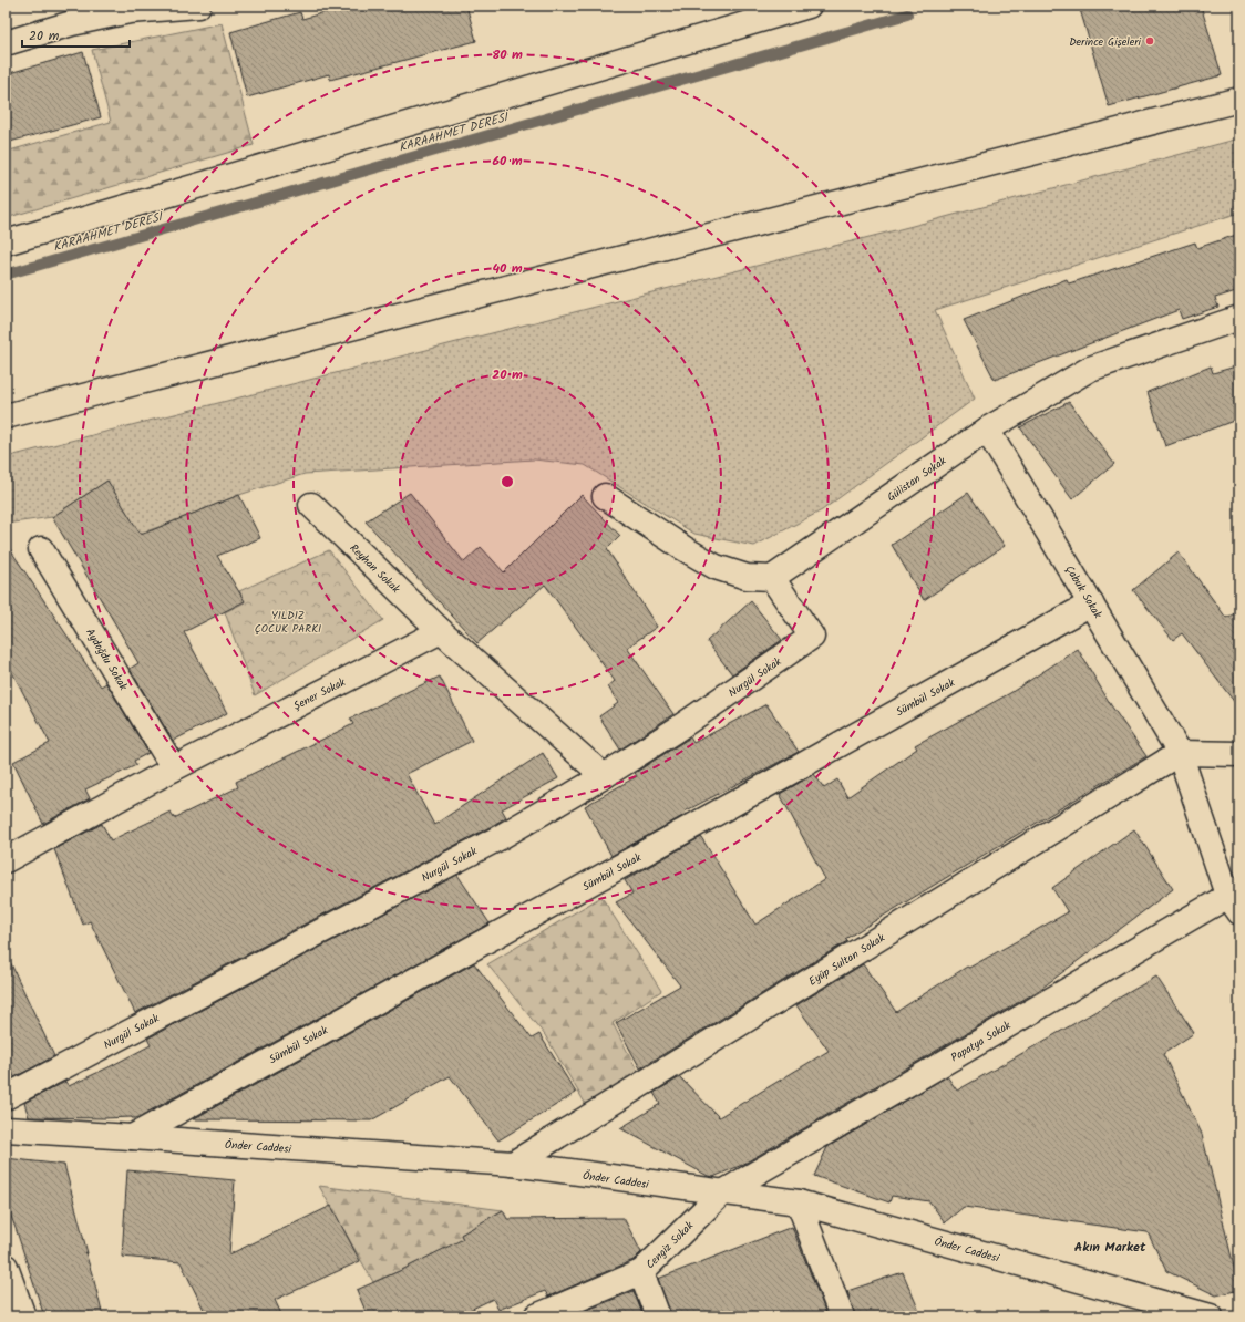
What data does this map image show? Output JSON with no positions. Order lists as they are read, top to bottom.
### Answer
{
  "streets": {
    "street": [
      "Gülistan Sokak",
      "Reyhan Sokak",
      "Çabuk Sokak",
      "Aydoğdu Sokak",
      "Nurgül Sokak",
      "Şener Sokak",
      "Sümbül Sokak",
      "Eyüp Sultan Sokak",
      "Papatya Sokak",
      "Önder Caddesi",
      "Cengiz Sokak"
    ]
  },
  "crossings": [
    ["Gülistan Sokak", "Çabuk Sokak"],
    ["Gülistan Sokak", "Nurgül Sokak"],
    ["Reyhan Sokak", "Şener Sokak"],
    ["Çabuk Sokak", "Sümbül Sokak"],
    ["Çabuk Sokak", "Eyüp Sultan Sokak"],
    ["Çabuk Sokak", "Papatya Sokak"],
    ["Aydoğdu Sokak", "Şener Sokak"],
    ["Sümbül Sokak", "Önder Caddesi"],
    ["Eyüp Sultan Sokak", "Önder Caddesi"],
    ["Papatya Sokak", "Önder Caddesi"],
    ["Papatya Sokak", "Cengiz Sokak"],
    ["Önder Caddesi", "Cengiz Sokak"]
  ],
  "districts": ["Akın Market"],
  "water": ["KARAAHMET DERESİ"],
  "parks": ["YILDIZ ÇOCUK PARKI"],
  "places": ["Derince Gişeleri"],
  "scale_bar": "20 m",
  "rings": [
    "80 m",
    "60 m",
    "40 m",
    "20 m"
  ]
}
